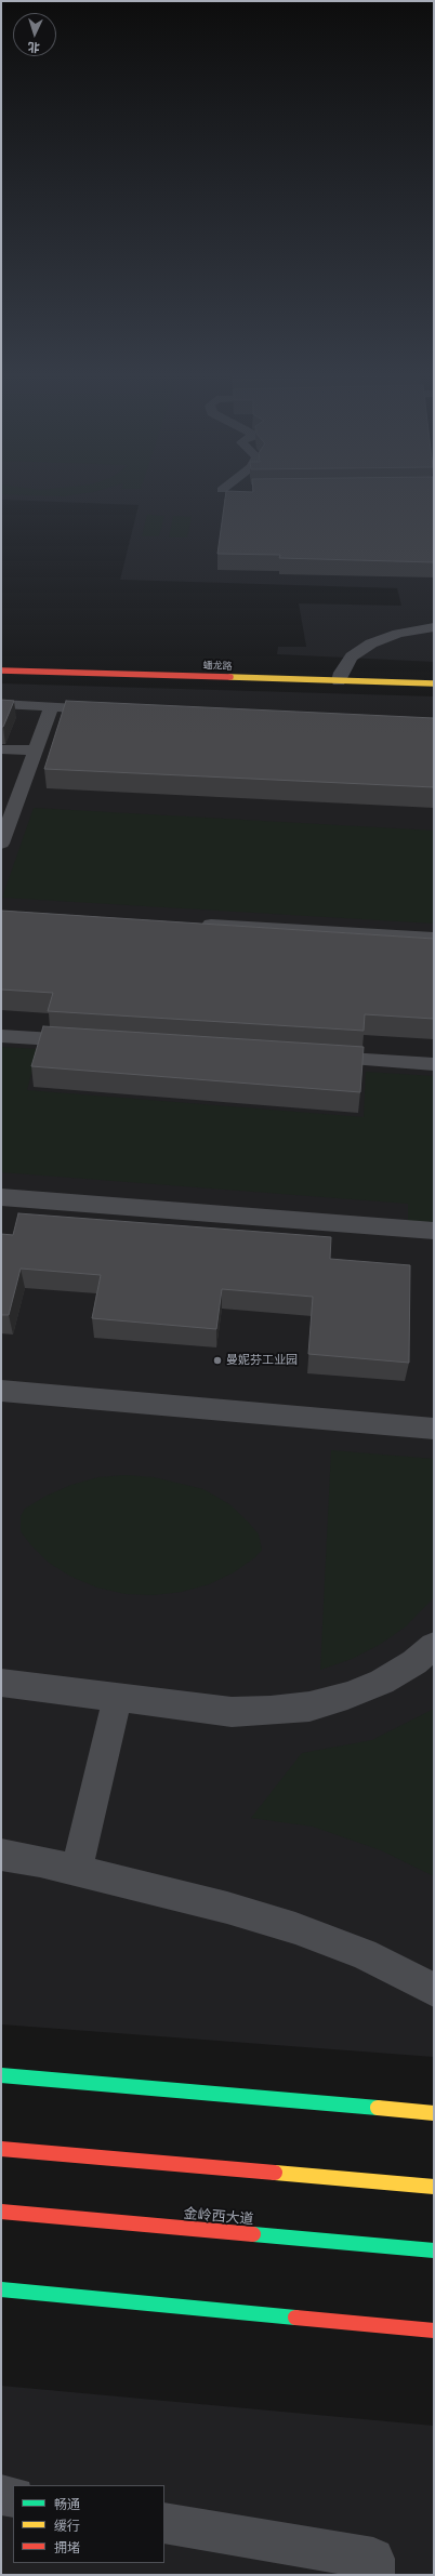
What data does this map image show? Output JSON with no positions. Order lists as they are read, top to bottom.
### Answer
{
  "streets": {
    "street": ["蟠龙路", "金岭西大道"]
  },
  "places": ["曼妮芬工业园"],
  "legend": ["畅通", "缓行", "拥堵"],
  "north": "bottom"
}
